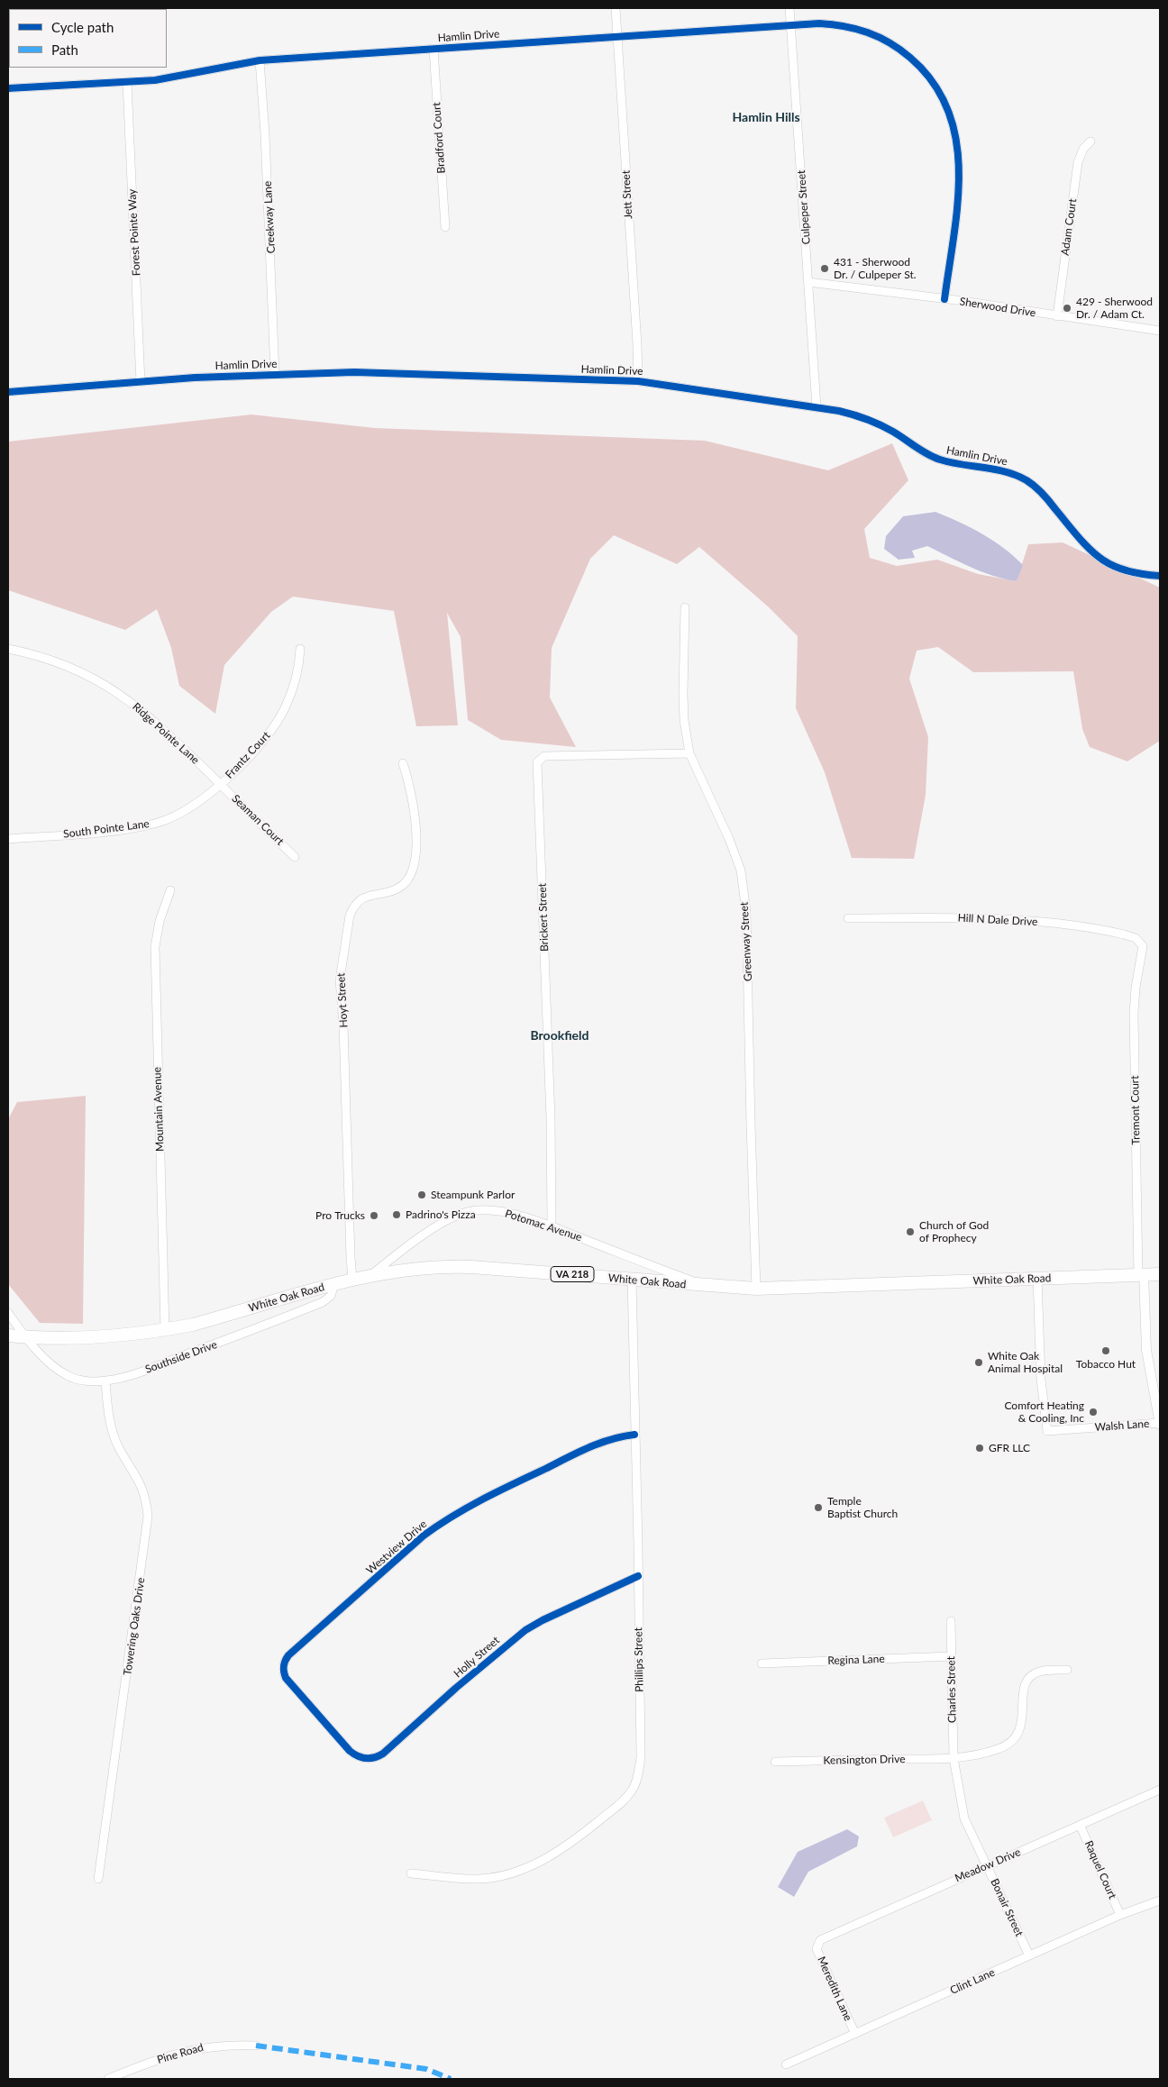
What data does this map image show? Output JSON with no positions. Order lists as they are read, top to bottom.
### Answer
{
  "streets": {
    "main road": ["VA 218", "White Oak Road"],
    "street": [
      "Hamlin Drive",
      "Bradford Court",
      "Jett Street",
      "Culpeper Street",
      "Creekway Lane",
      "Adam Court",
      "Forest Pointe Way",
      "Sherwood Drive",
      "Ridge Pointe Lane",
      "Frantz Court",
      "Seaman Court",
      "South Pointe Lane",
      "Brickert Street",
      "Hill N Dale Drive",
      "Greenway Street",
      "Hoyt Street",
      "Mountain Avenue",
      "Tremont Court",
      "Potomac Avenue",
      "Southside Drive",
      "Walsh Lane",
      "Westview Drive",
      "Towering Oaks Drive",
      "Holly Street",
      "Phillips Street",
      "Regina Lane",
      "Charles Street",
      "Kensington Drive",
      "Meadow Drive",
      "Raquel Court",
      "Bonair Street",
      "Clint Lane",
      "Meredith Lane",
      "Pine Road"
    ]
  },
  "crossings": [
    ["Hamlin Drive", "Bradford Court"],
    ["Hamlin Drive", "Jett Street"],
    ["Hamlin Drive", "Culpeper Street"],
    ["Hamlin Drive", "Creekway Lane"],
    ["Hamlin Drive", "Forest Pointe Way"],
    ["Hamlin Drive", "Sherwood Drive"],
    ["Culpeper Street", "Sherwood Drive"],
    ["Adam Court", "Sherwood Drive"],
    ["Ridge Pointe Lane", "Frantz Court"],
    ["Ridge Pointe Lane", "Seaman Court"],
    ["Ridge Pointe Lane", "South Pointe Lane"],
    ["Frantz Court", "Seaman Court"],
    ["Frantz Court", "South Pointe Lane"],
    ["Seaman Court", "South Pointe Lane"],
    ["Brickert Street", "Greenway Street"],
    ["Brickert Street", "Potomac Avenue"],
    ["Hill N Dale Drive", "Tremont Court"],
    ["Greenway Street", "White Oak Road"],
    ["Hoyt Street", "White Oak Road"],
    ["Mountain Avenue", "White Oak Road"],
    ["Tremont Court", "White Oak Road"],
    ["Potomac Avenue", "White Oak Road"],
    ["White Oak Road", "Southside Drive"],
    ["White Oak Road", "Walsh Lane"],
    ["White Oak Road", "Phillips Street"],
    ["Southside Drive", "Towering Oaks Drive"],
    ["Westview Drive", "Holly Street"],
    ["Westview Drive", "Phillips Street"],
    ["Holly Street", "Phillips Street"],
    ["Regina Lane", "Charles Street"],
    ["Charles Street", "Kensington Drive"],
    ["Charles Street", "Bonair Street"],
    ["Kensington Drive", "Bonair Street"],
    ["Meadow Drive", "Raquel Court"],
    ["Meadow Drive", "Bonair Street"],
    ["Meadow Drive", "Meredith Lane"],
    ["Raquel Court", "Clint Lane"],
    ["Bonair Street", "Clint Lane"],
    ["Clint Lane", "Meredith Lane"]
  ],
  "districts": ["Hamlin Hills", "Brookfield"],
  "places": [
    "431 - Sherwood Dr. / Culpeper St.",
    "429 - Sherwood Dr. / Adam Ct.",
    "Steampunk Parlor",
    "Padrino's Pizza",
    "Pro Trucks",
    "Church of God of Prophecy",
    "Tobacco Hut",
    "White Oak Animal Hospital",
    "Comfort Heating & Cooling, Inc",
    "GFR LLC",
    "Temple Baptist Church"
  ],
  "legend": ["Cycle path", "Path"]
}
